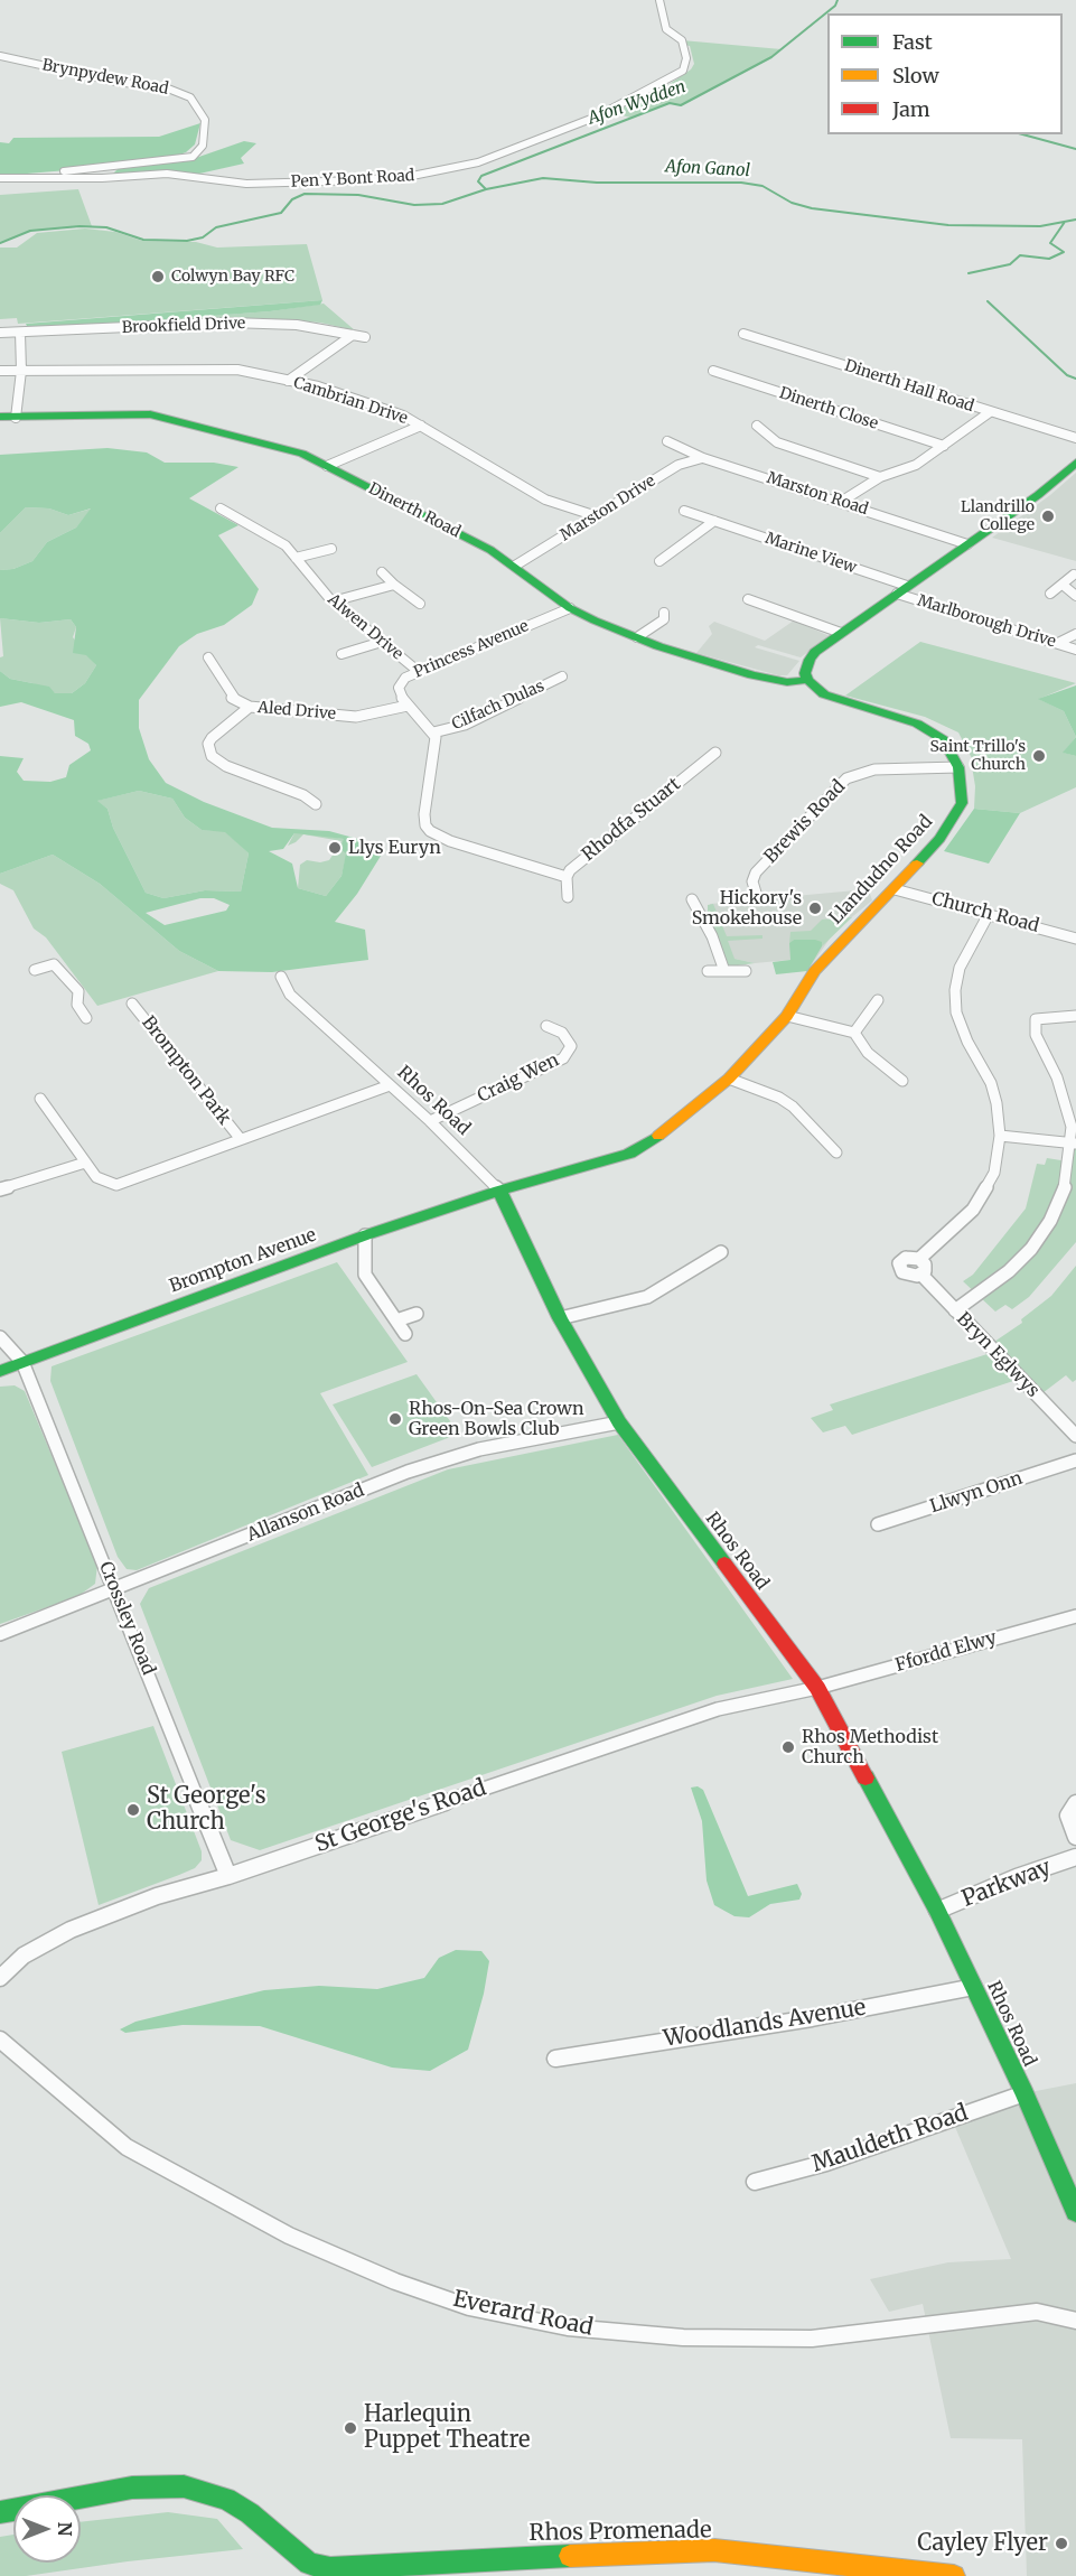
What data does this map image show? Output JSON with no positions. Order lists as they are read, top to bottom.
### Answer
{
  "streets": {
    "main road": [
      "Dinerth Road",
      "Llandudno Road",
      "Rhos Road",
      "Brompton Avenue",
      "Rhos Promenade"
    ],
    "street": [
      "Brynpydew Road",
      "Pen Y Bont Road",
      "Brookfield Drive",
      "Dinerth Hall Road",
      "Cambrian Drive",
      "Dinerth Close",
      "Marston Road",
      "Marston Drive",
      "Marine View",
      "Marlborough Drive",
      "Alwen Drive",
      "Princess Avenue",
      "Cilfach Dulas",
      "Aled Drive",
      "Rhodfa Stuart",
      "Brewis Road",
      "Church Road",
      "Brompton Park",
      "Craig Wen",
      "Bryn Eglwys",
      "Llwyn Onn",
      "Allanson Road",
      "Crossley Road",
      "Ffordd Elwy",
      "St George's Road",
      "Parkway",
      "Woodlands Avenue",
      "Mauldeth Road",
      "Everard Road"
    ]
  },
  "crossings": [
    ["Brynpydew Road", "Pen Y Bont Road"],
    ["Cambrian Drive", "Marston Drive"],
    ["Marston Road", "Marston Drive"],
    ["Marston Drive", "Dinerth Road"],
    ["Dinerth Road", "Princess Avenue"],
    ["Dinerth Road", "Llandudno Road"],
    ["Marine View", "Marlborough Drive"],
    ["Alwen Drive", "Princess Avenue"],
    ["Princess Avenue", "Cilfach Dulas"],
    ["Princess Avenue", "Aled Drive"],
    ["Brewis Road", "Llandudno Road"],
    ["Llandudno Road", "Church Road"],
    ["Llandudno Road", "Rhos Road"],
    ["Llandudno Road", "Brompton Avenue"],
    ["Brompton Park", "Rhos Road"],
    ["Craig Wen", "Rhos Road"],
    ["Rhos Road", "Brompton Avenue"],
    ["Rhos Road", "Allanson Road"],
    ["Rhos Road", "Ffordd Elwy"],
    ["Rhos Road", "St George's Road"],
    ["Rhos Road", "Parkway"],
    ["Rhos Road", "Woodlands Avenue"],
    ["Rhos Road", "Mauldeth Road"],
    ["Brompton Avenue", "Crossley Road"],
    ["Allanson Road", "Crossley Road"],
    ["Crossley Road", "St George's Road"],
    ["Ffordd Elwy", "St George's Road"]
  ],
  "water": ["Afon Wydden", "Afon Ganol"],
  "places": [
    "Colwyn Bay RFC",
    "Llandrillo College",
    "Saint Trillo's Church",
    "Llys Euryn",
    "Hickory's Smokehouse",
    "Rhos-On-Sea Crown Green Bowls Club",
    "Rhos Methodist Church",
    "St George's Church",
    "Harlequin Puppet Theatre",
    "Cayley Flyer"
  ],
  "legend": ["Fast", "Slow", "Jam"],
  "north": "right"
}
